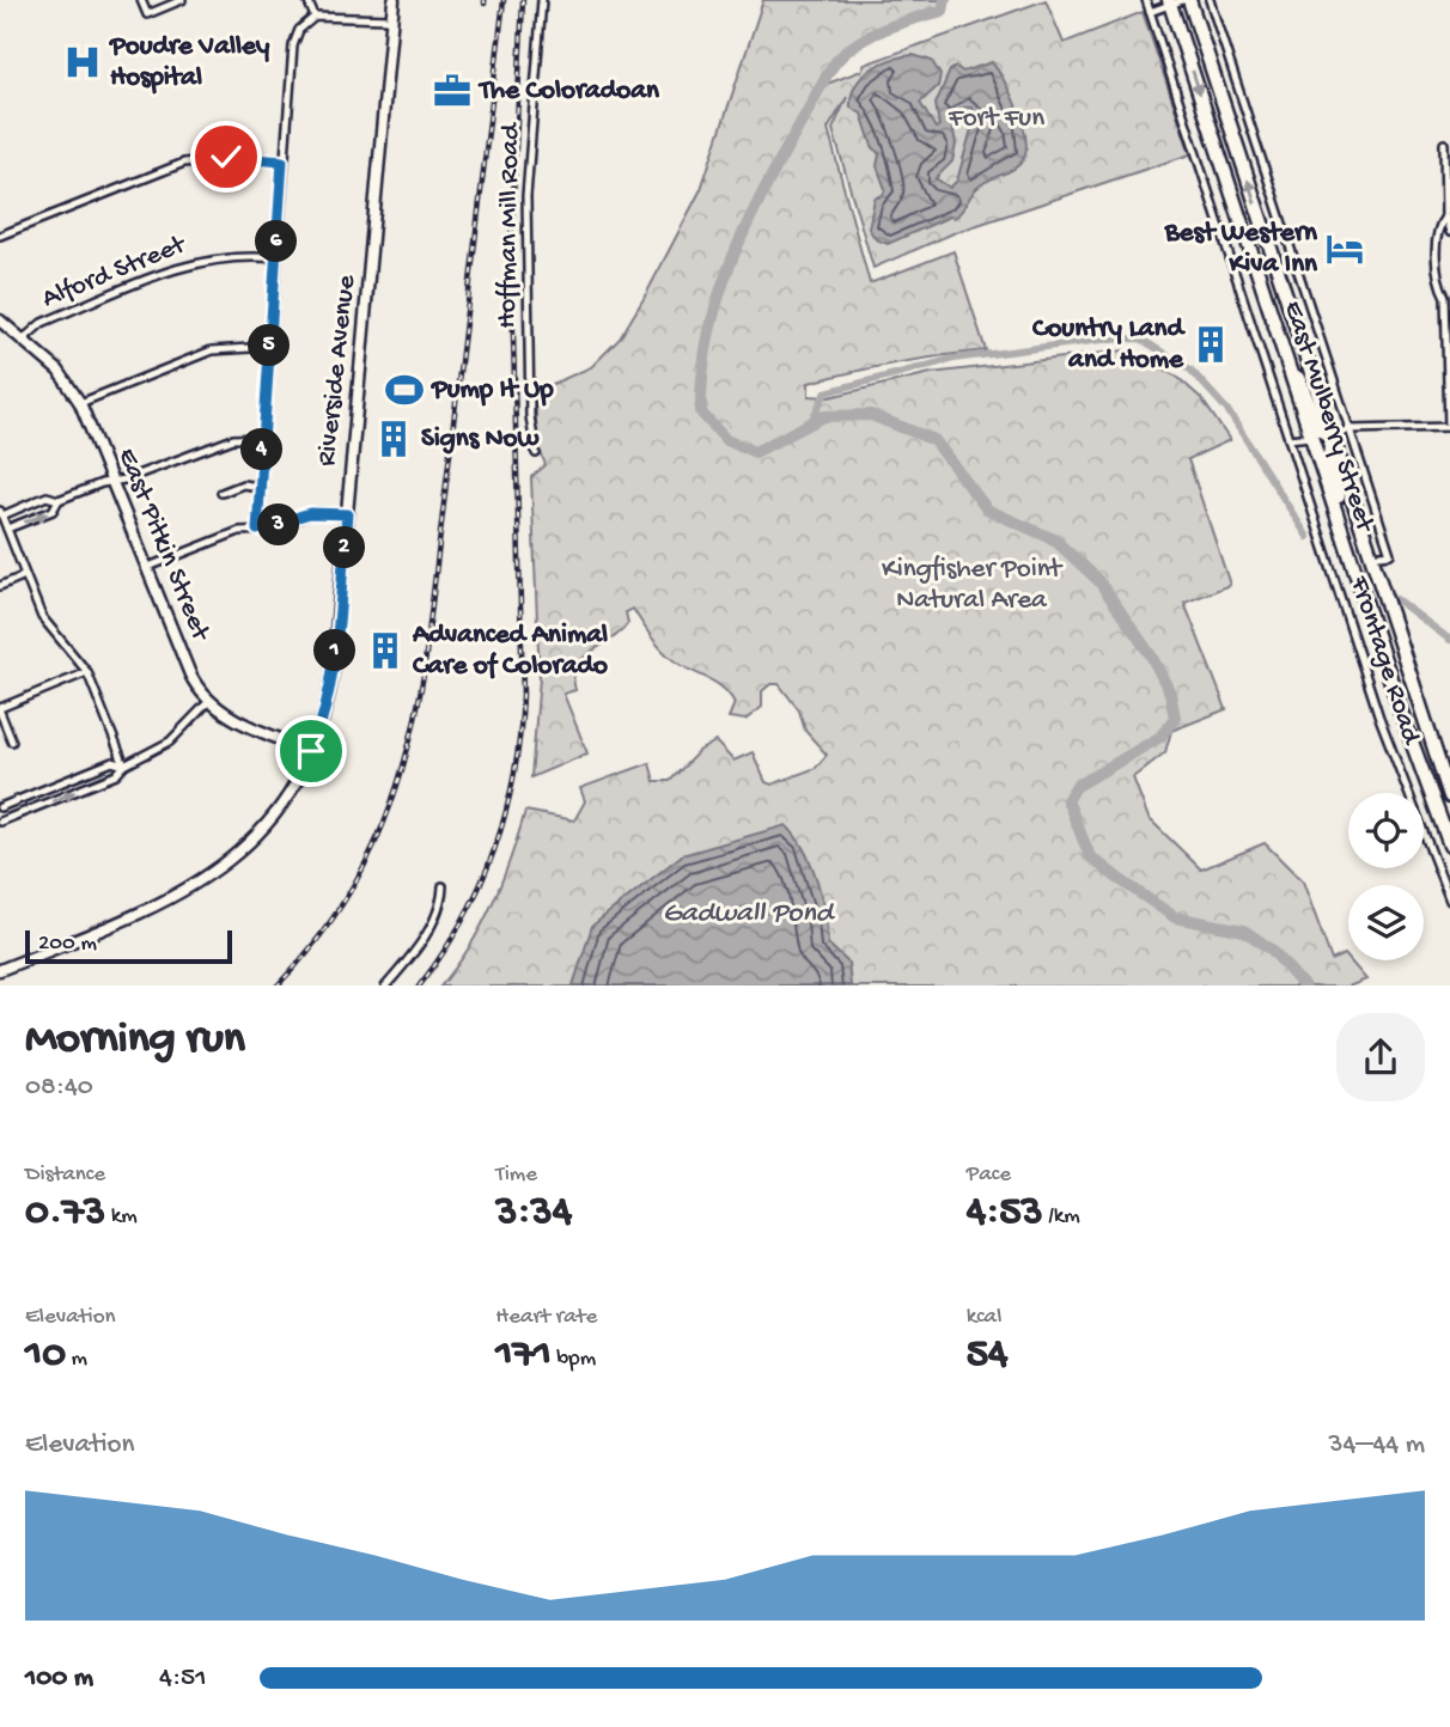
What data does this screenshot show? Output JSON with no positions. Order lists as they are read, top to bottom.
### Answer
{
  "streets": {
    "highway": ["East Mulberry Street"],
    "main road": ["Riverside Avenue", "East Pitkin Street"],
    "street": ["Hoffman Mill Road", "Alford Street", "Frontage Road"]
  },
  "crossings": [
    ["Alford Street", "East Pitkin Street"],
    ["Riverside Avenue", "East Pitkin Street"],
    ["East Mulberry Street", "Frontage Road"]
  ],
  "water": ["Gadwall Pond"],
  "parks": ["Fort Fun", "Kingfisher Point Natural Area"],
  "places": {
    "hospital": ["Poudre Valley Hospital"],
    "office": ["The Coloradoan"],
    "hotel": ["Best Western Kiva Inn"],
    "building": ["Country Land and Home", "Signs Now", "Advanced Animal Care of Colorado"],
    "sports": ["Pump It Up"]
  },
  "scale_bar": "200 m",
  "page": {
    "pins": [
      "6",
      "5",
      "4",
      "3",
      "2",
      "1"
    ],
    "scale": "200 m",
    "heading": ["Morning run", "08:40"],
    "stats": [
      ["Distance", "0.73 km"],
      ["Time", "3:34"],
      ["Pace", "4:53 /km"],
      ["Elevation", "10 m"],
      ["Heart rate", "171 bpm"],
      ["kcal", "54"]
    ],
    "chart": ["Elevation", "34–44 m"],
    "list": [
      {
        "name": "100 m",
        "note": "4:51"
      }
    ]
  }
}
